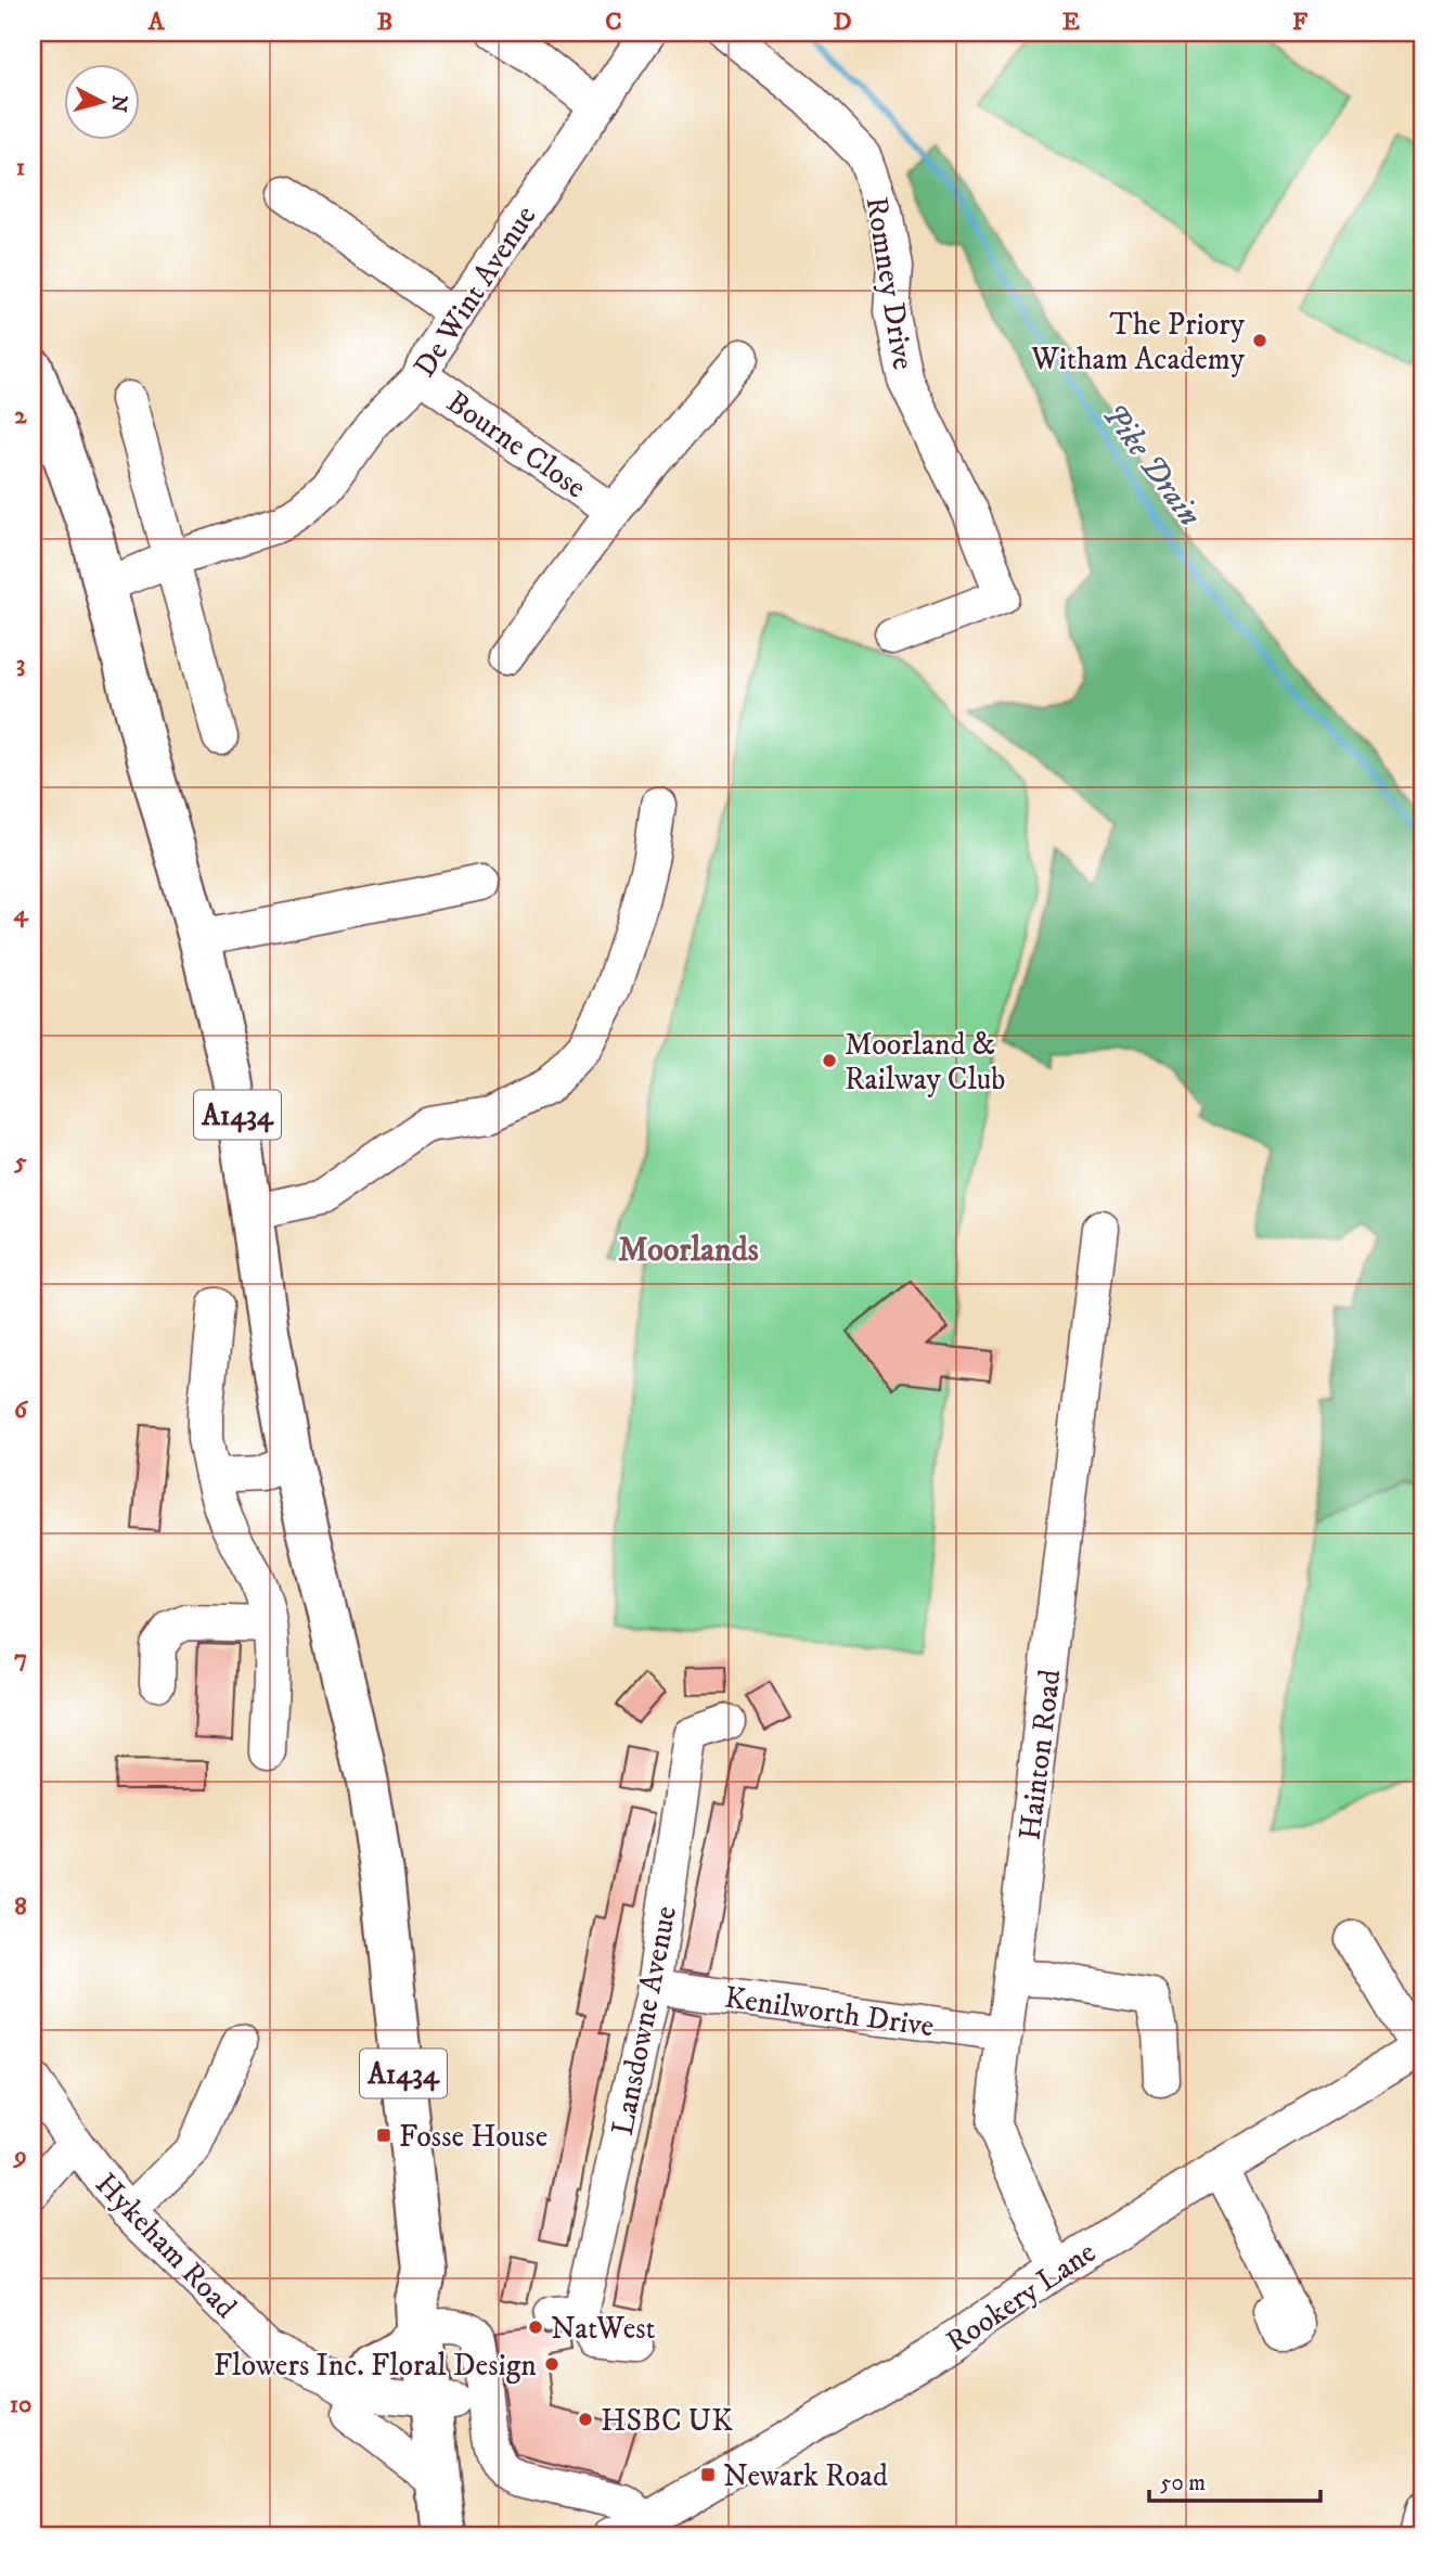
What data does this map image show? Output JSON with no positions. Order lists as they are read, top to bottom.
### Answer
{
  "streets": {
    "main road": ["A1434"],
    "street": [
      "Romney Drive",
      "De Wint Avenue",
      "Bourne Close",
      "Hainton Road",
      "Kenilworth Drive",
      "Lansdowne Avenue",
      "Hykeham Road",
      "Rookery Lane"
    ]
  },
  "crossings": [
    ["De Wint Avenue", "Bourne Close"],
    ["De Wint Avenue", "A1434"],
    ["A1434", "Hykeham Road"],
    ["Hainton Road", "Kenilworth Drive"],
    ["Hainton Road", "Rookery Lane"],
    ["Kenilworth Drive", "Lansdowne Avenue"]
  ],
  "districts": ["Moorlands"],
  "water": ["Pike Drain"],
  "places": {
    "other": [
      "The Priory Witham Academy",
      "Moorland & Railway Club",
      "NatWest",
      "Flowers Inc. Floral Design",
      "HSBC UK"
    ],
    "transit": ["Fosse House", "Newark Road"]
  },
  "scale_bar": "50 m",
  "north": "right",
  "grid": {
    "columns": [
      "A",
      "B",
      "C",
      "D",
      "E",
      "F"
    ],
    "rows": [
      "1",
      "2",
      "3",
      "4",
      "5",
      "6",
      "7",
      "8",
      "9",
      "10"
    ]
  }
}
